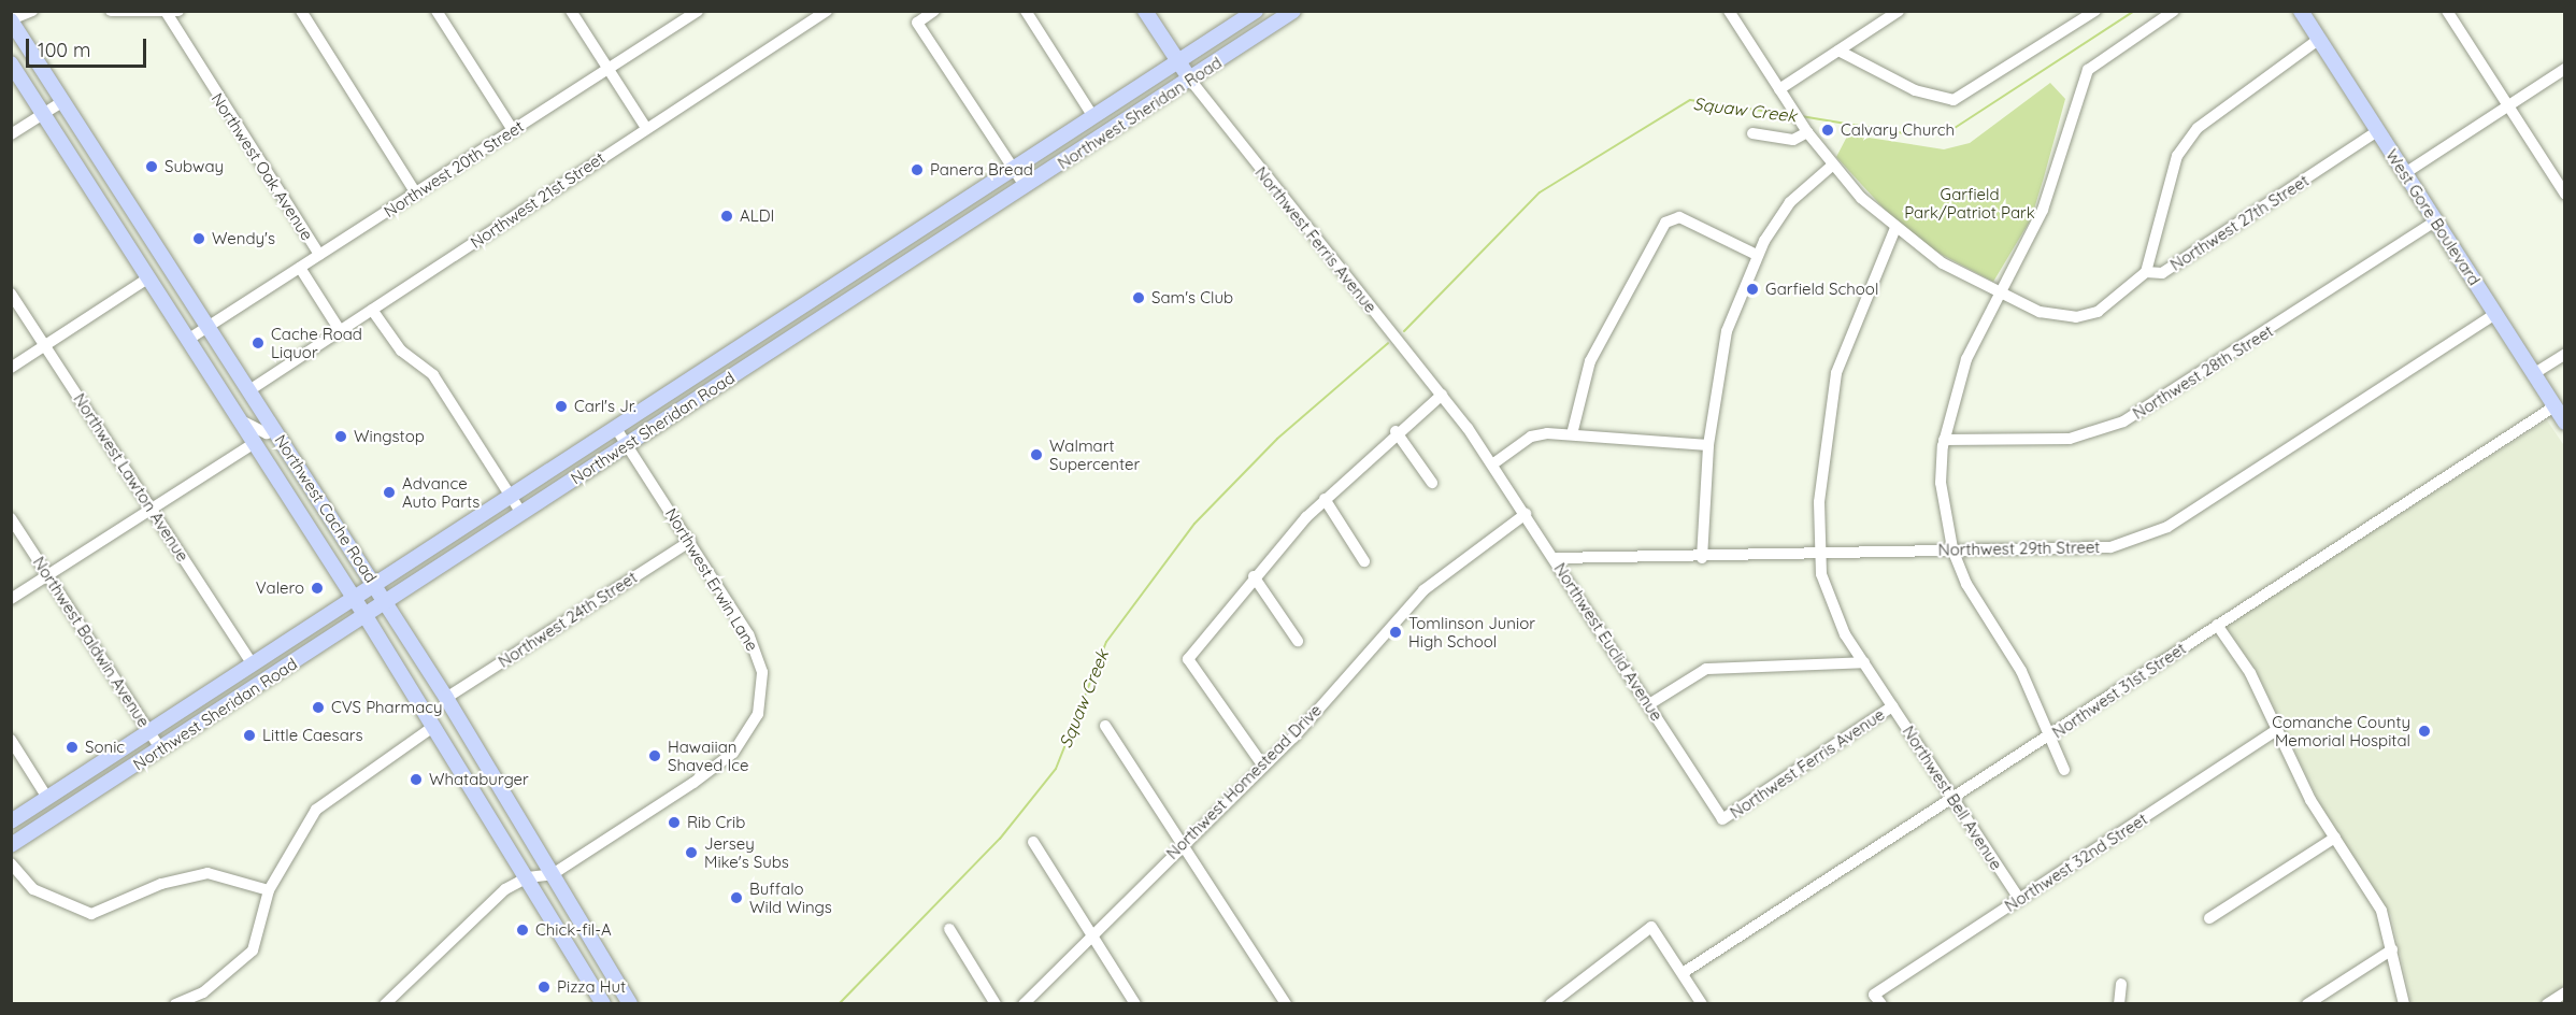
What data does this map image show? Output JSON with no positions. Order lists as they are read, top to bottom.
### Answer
{
  "streets": {
    "main road": [
      "Northwest Sheridan Road",
      "West Gore Boulevard",
      "Northwest Ferris Avenue",
      "Northwest Cache Road"
    ],
    "street": [
      "Northwest Oak Avenue",
      "Northwest 20th Street",
      "Northwest 21st Street",
      "Northwest 27th Street",
      "Northwest 28th Street",
      "Northwest Lawton Avenue",
      "Northwest 29th Street",
      "Northwest Erwin Lane",
      "Northwest 24th Street",
      "Northwest Baldwin Avenue",
      "Northwest Euclid Avenue",
      "Northwest 31st Street",
      "Northwest Homestead Drive",
      "Northwest Bell Avenue",
      "Northwest 32nd Street"
    ]
  },
  "crossings": [
    ["Northwest Sheridan Road", "Northwest Ferris Avenue"],
    ["Northwest Sheridan Road", "Northwest Lawton Avenue"],
    ["Northwest Sheridan Road", "Northwest Cache Road"],
    ["Northwest Sheridan Road", "Northwest Erwin Lane"],
    ["Northwest Sheridan Road", "Northwest Baldwin Avenue"],
    ["Northwest Oak Avenue", "Northwest 20th Street"],
    ["Northwest Oak Avenue", "Northwest 21st Street"],
    ["Northwest 20th Street", "Northwest Cache Road"],
    ["Northwest 21st Street", "Northwest Cache Road"],
    ["West Gore Boulevard", "Northwest 27th Street"],
    ["West Gore Boulevard", "Northwest 28th Street"],
    ["West Gore Boulevard", "Northwest 29th Street"],
    ["West Gore Boulevard", "Northwest 31st Street"],
    ["Northwest 27th Street", "Northwest Bell Avenue"],
    ["Northwest Ferris Avenue", "Northwest Euclid Avenue"],
    ["Northwest Ferris Avenue", "Northwest Bell Avenue"],
    ["Northwest Cache Road", "Northwest Erwin Lane"],
    ["Northwest Cache Road", "Northwest 24th Street"],
    ["Northwest 29th Street", "Northwest Euclid Avenue"],
    ["Northwest 29th Street", "Northwest Bell Avenue"],
    ["Northwest Erwin Lane", "Northwest 24th Street"],
    ["Northwest Euclid Avenue", "Northwest Homestead Drive"],
    ["Northwest 31st Street", "Northwest Bell Avenue"],
    ["Northwest Bell Avenue", "Northwest 32nd Street"]
  ],
  "water": ["Squaw Creek"],
  "parks": ["Garfield Park/Patriot Park"],
  "places": [
    "Calvary Church",
    "Subway",
    "Panera Bread",
    "ALDI",
    "Wendy's",
    "Garfield School",
    "Sam's Club",
    "Cache Road Liquor",
    "Carl's Jr.",
    "Wingstop",
    "Walmart Supercenter",
    "Advance Auto Parts",
    "Valero",
    "Tomlinson Junior High School",
    "CVS Pharmacy",
    "Comanche County Memorial Hospital",
    "Little Caesars",
    "Sonic",
    "Hawaiian Shaved Ice",
    "Whataburger",
    "Rib Crib",
    "Jersey Mike's Subs",
    "Buffalo Wild Wings",
    "Chick-fil-A",
    "Pizza Hut"
  ],
  "scale_bar": "100 m"
}
